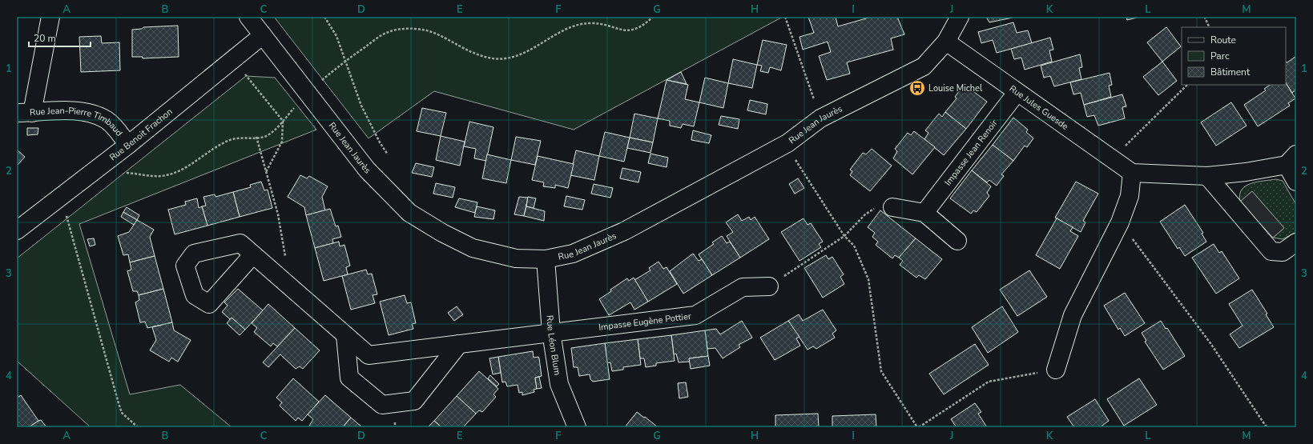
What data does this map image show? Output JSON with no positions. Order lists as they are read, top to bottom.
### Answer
{
  "streets": {
    "street": [
      "Rue Jules Guesde",
      "Rue Jean Jaurès",
      "Rue Jean-Pierre Timbaud",
      "Rue Benoit Frachon",
      "Impasse Jean Renoir",
      "Impasse Eugène Pottier",
      "Rue Léon Blum"
    ]
  },
  "crossings": [
    ["Rue Jules Guesde", "Rue Jean Jaurès"],
    ["Rue Jules Guesde", "Impasse Jean Renoir"],
    ["Rue Jean Jaurès", "Rue Benoit Frachon"],
    ["Rue Jean Jaurès", "Rue Léon Blum"],
    ["Rue Jean-Pierre Timbaud", "Rue Benoit Frachon"],
    ["Impasse Eugène Pottier", "Rue Léon Blum"]
  ],
  "places": {
    "bus stop": ["Louise Michel"]
  },
  "legend": ["Route", "Parc", "Bâtiment"],
  "scale_bar": "20 m",
  "grid": {
    "columns": [
      "A",
      "B",
      "C",
      "D",
      "E",
      "F",
      "G",
      "H",
      "I",
      "J",
      "K",
      "L",
      "M"
    ],
    "rows": [
      "1",
      "2",
      "3",
      "4"
    ]
  }
}
